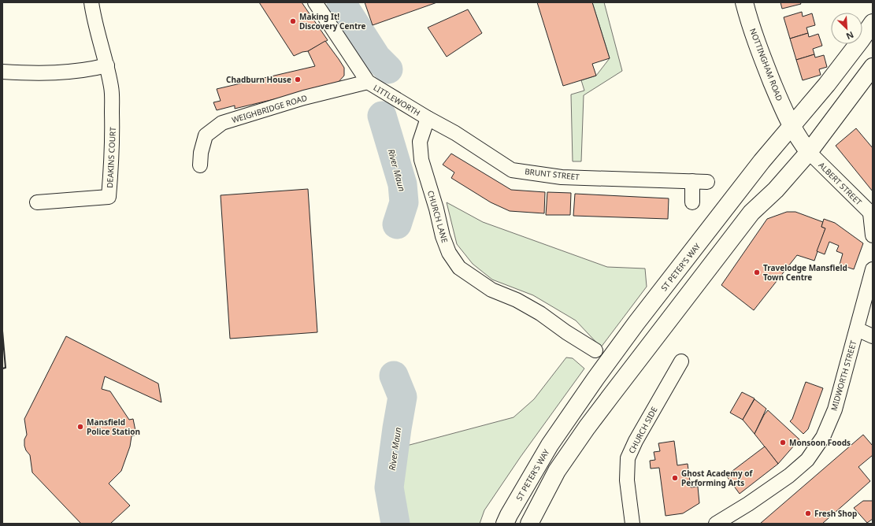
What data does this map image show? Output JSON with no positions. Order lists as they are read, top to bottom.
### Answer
{
  "streets": {
    "highway": ["NOTTINGHAM ROAD", "ST PETER'S WAY"],
    "street": [
      "LITTLEWORTH",
      "WEIGHBRIDGE ROAD",
      "DEAKINS COURT",
      "BRUNT STREET",
      "ALBERT STREET",
      "CHURCH LANE",
      "MIDWORTH STREET",
      "CHURCH SIDE"
    ]
  },
  "crossings": [
    ["NOTTINGHAM ROAD", "ALBERT STREET"],
    ["NOTTINGHAM ROAD", "ST PETER'S WAY"],
    ["LITTLEWORTH", "WEIGHBRIDGE ROAD"],
    ["LITTLEWORTH", "BRUNT STREET"],
    ["LITTLEWORTH", "CHURCH LANE"],
    ["BRUNT STREET", "CHURCH LANE"]
  ],
  "water": ["River Maun"],
  "places": [
    "Making It! Discovery Centre",
    "Chadburn House",
    "Travelodge Mansfield Town Centre",
    "Mansfield Police Station",
    "Monsoon Foods",
    "Ghost Academy of Performing Arts",
    "Fresh Shop"
  ],
  "north": "bottom right"
}
